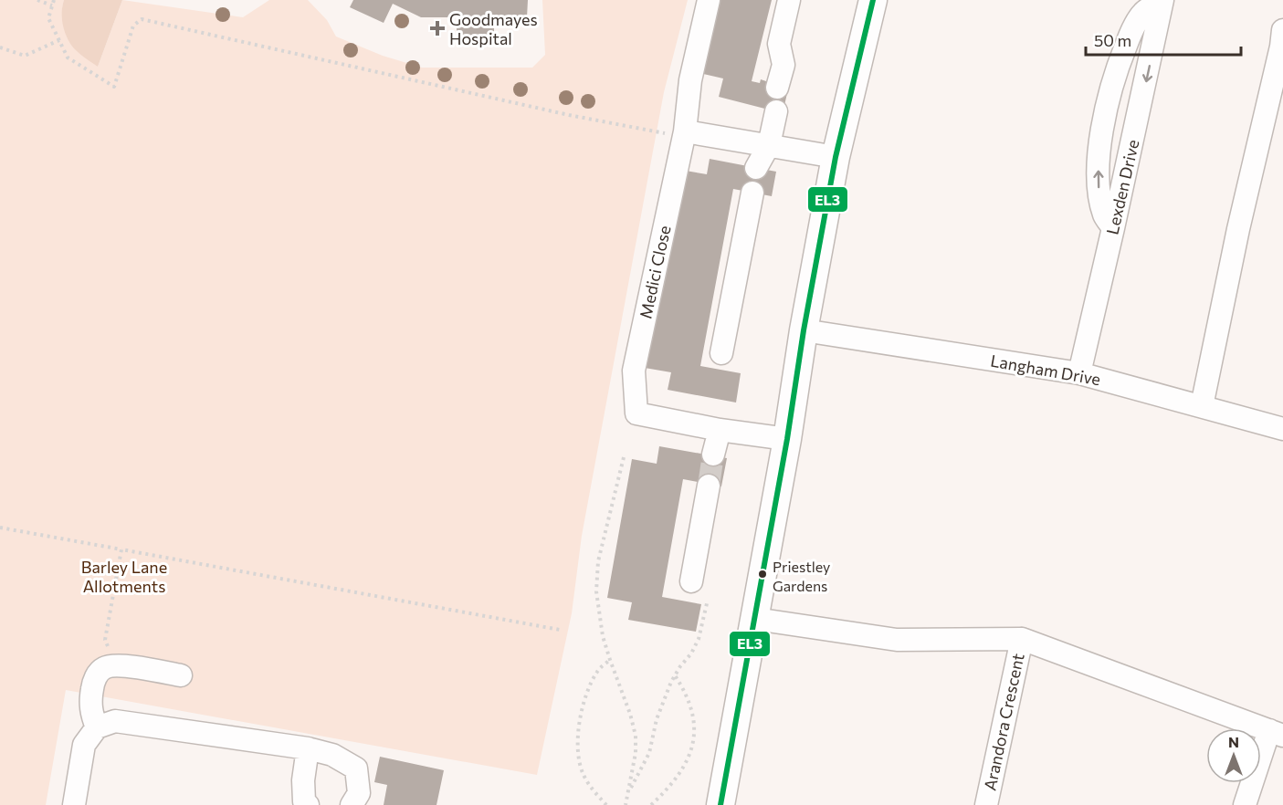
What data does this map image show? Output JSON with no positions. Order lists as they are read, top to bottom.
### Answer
{
  "streets": {
    "street": [
      "Lexden Drive",
      "Medici Close",
      "Langham Drive",
      "Arandora Crescent"
    ]
  },
  "crossings": [
    ["Lexden Drive", "Langham Drive"]
  ],
  "parks": ["Barley Lane Allotments"],
  "places": {
    "health": ["Goodmayes Hospital"],
    "other": ["Priestley Gardens"]
  },
  "lines": ["transit line EL3"],
  "scale_bar": "50 m",
  "north": "top"
}
